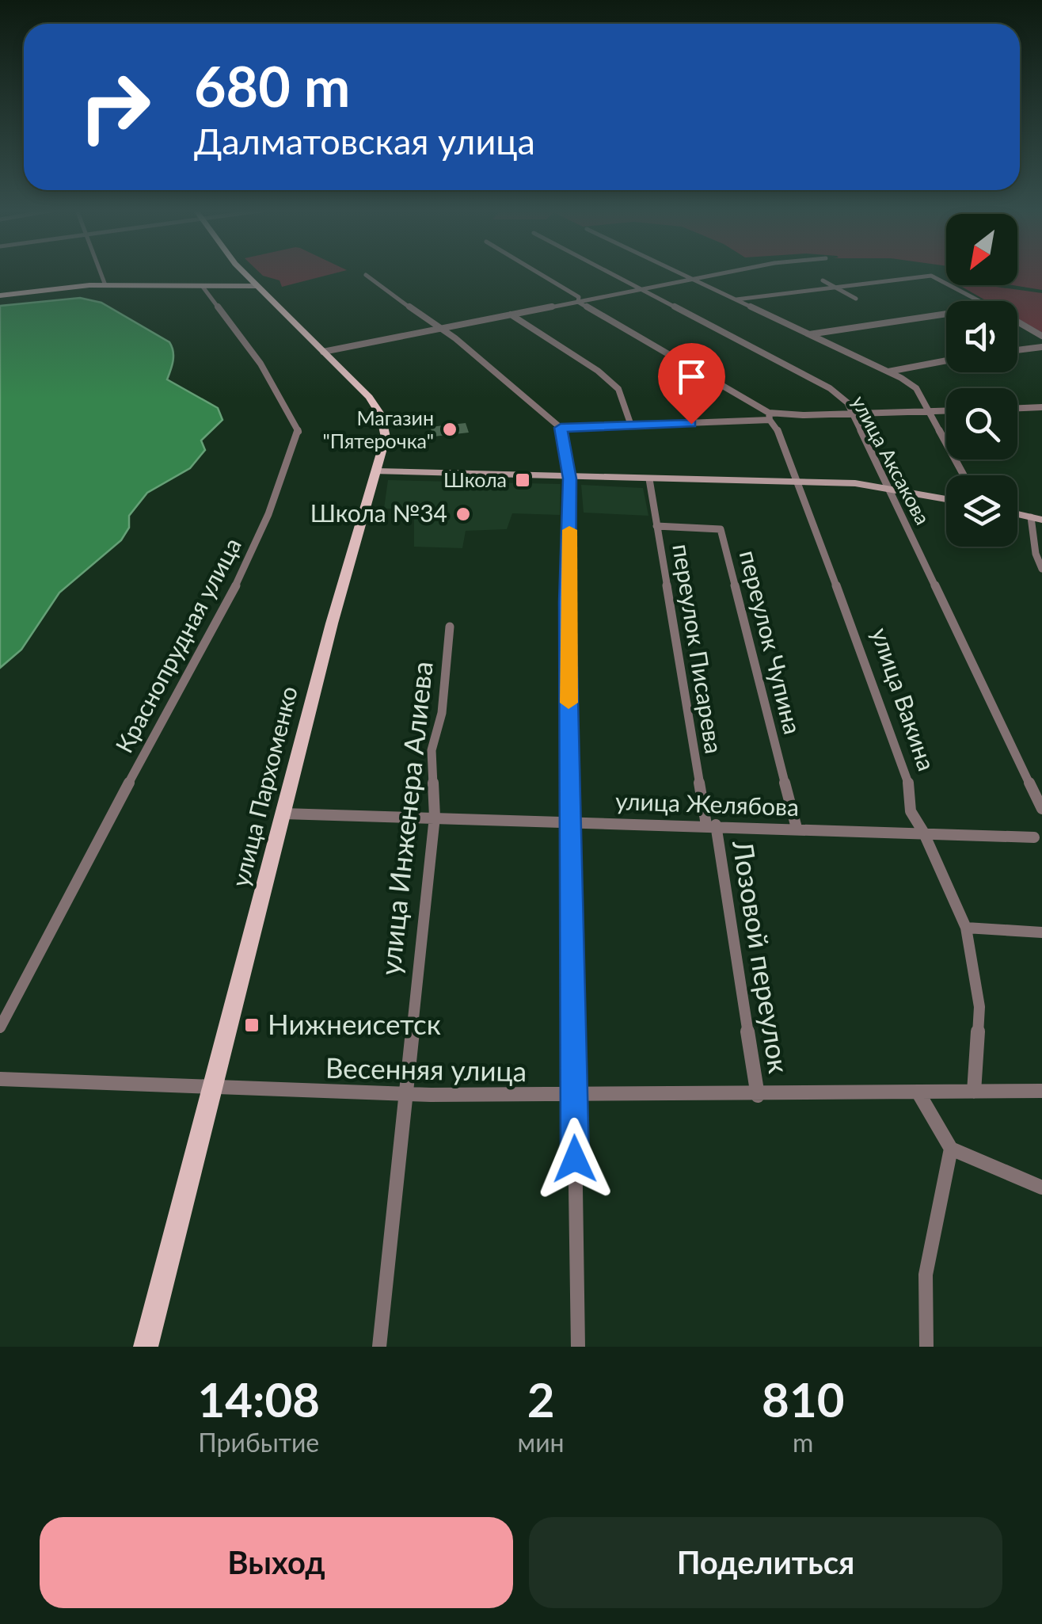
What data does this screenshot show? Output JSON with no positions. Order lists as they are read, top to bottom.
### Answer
{
  "streets": {
    "main road": ["улица Пархоменко"],
    "street": [
      "улица Аксакова",
      "переулок Чупина",
      "Краснопрудная улица",
      "переулок Писарева",
      "улица Вакина",
      "улица Желябова",
      "улица Инженера Алиева",
      "Лозовой переулок",
      "Весенняя улица"
    ]
  },
  "crossings": [
    ["переулок Чупина", "переулок Писарева"],
    ["переулок Чупина", "улица Желябова"],
    ["переулок Писарева", "улица Желябова"],
    ["переулок Писарева", "Лозовой переулок"],
    ["улица Вакина", "улица Желябова"],
    ["улица Вакина", "Весенняя улица"],
    ["улица Пархоменко", "улица Желябова"],
    ["улица Пархоменко", "Весенняя улица"],
    ["улица Желябова", "улица Инженера Алиева"],
    ["улица Желябова", "Лозовой переулок"],
    ["улица Инженера Алиева", "Весенняя улица"],
    ["Лозовой переулок", "Весенняя улица"]
  ],
  "places": {
    "other": ["Магазин \"Пятерочка\"", "Школа №34"],
    "transit": ["Школа", "Нижнеисетск"]
  },
  "north": "bottom left",
  "page": {
    "turn": ["680 m", "Далматовская улица"],
    "eta": [
      "14:08",
      "Прибытие",
      "2",
      "мин",
      "810",
      "m"
    ],
    "buttons": ["Выход", "Поделиться"]
  }
}
